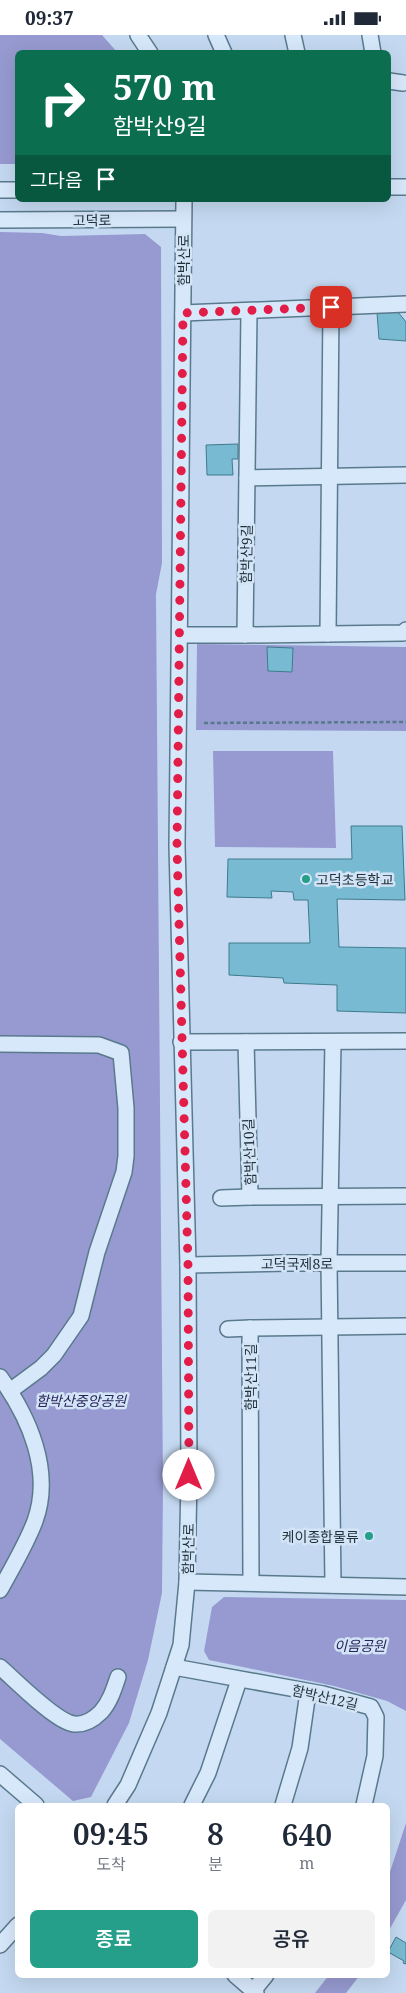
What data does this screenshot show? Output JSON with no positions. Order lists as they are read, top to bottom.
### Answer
{
  "streets": {
    "street": [
      "고덕로",
      "함박산로",
      "함박산9길",
      "함박산10길",
      "고덕국제8로",
      "함박산11길",
      "함박산12길"
    ]
  },
  "crossings": [
    ["고덕로", "함박산로"],
    ["함박산로", "고덕국제8로"],
    ["함박산로", "함박산12길"]
  ],
  "parks": ["함박산중앙공원", "이음공원"],
  "places": ["고덕초등학교", "케이종합물류"],
  "page": {
    "status": "09:37",
    "turn": ["570 m", "함박산9길"],
    "then": "그다음",
    "eta": [
      "09:45",
      "도착",
      "8",
      "분",
      "640",
      "m"
    ],
    "buttons": ["종료", "공유"]
  }
}
